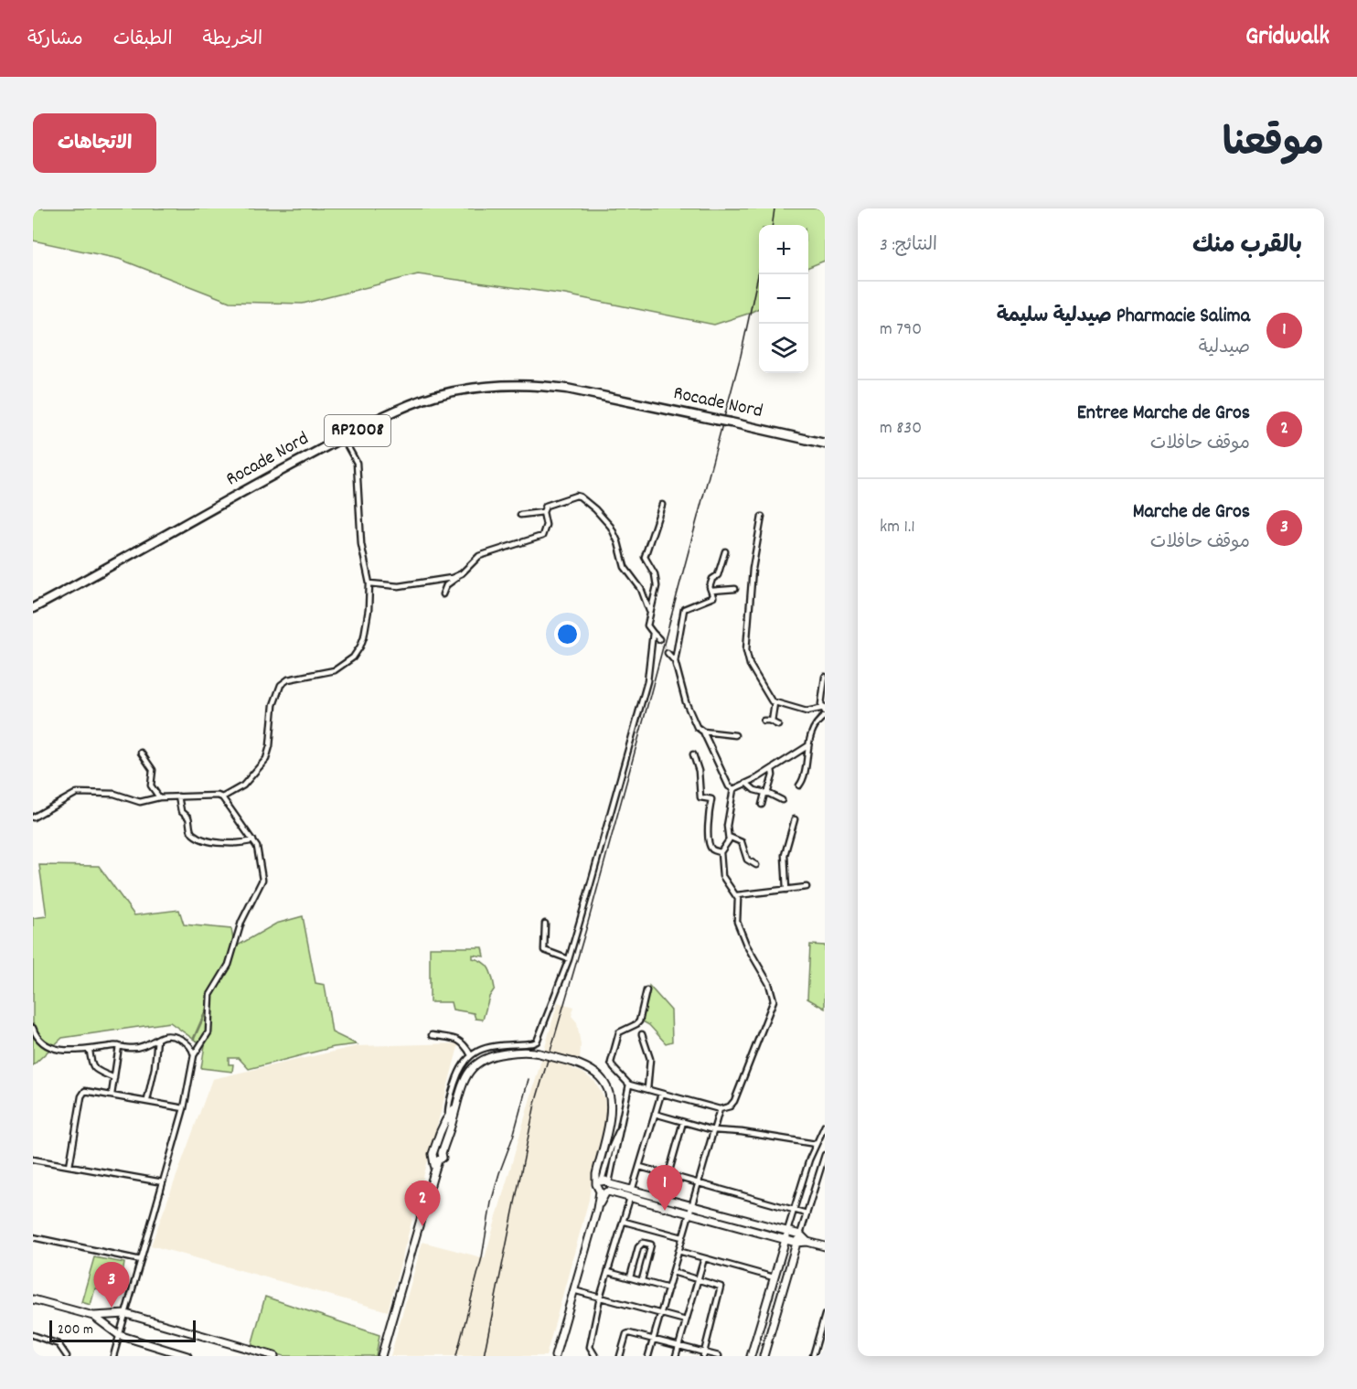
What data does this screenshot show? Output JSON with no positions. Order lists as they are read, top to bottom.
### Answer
{
  "streets": {
    "highway": ["Rocade Nord", "RP2008"]
  },
  "scale_bar": "200 m",
  "page": {
    "header": "Gridwalk",
    "nav": ["الخريطة", "الطبقات", "مشاركة"],
    "title": "موقعنا",
    "buttons": "الاتجاهات",
    "heading": ["بالقرب منك", "النتائج: 3"],
    "map_buttons": ["+", "−"],
    "list": [
      {
        "mark": "1",
        "name": "Pharmacie Salima صيدلية سليمة",
        "note": "صيدلية",
        "value": "790 m"
      },
      {
        "mark": "2",
        "name": "Entree Marche de Gros",
        "note": "موقف حافلات",
        "value": "830 m"
      },
      {
        "mark": "3",
        "name": "Marche de Gros",
        "note": "موقف حافلات",
        "value": "1.1 km"
      }
    ],
    "pins": ["1", "2", "3"],
    "scale": "200 m"
  }
}
